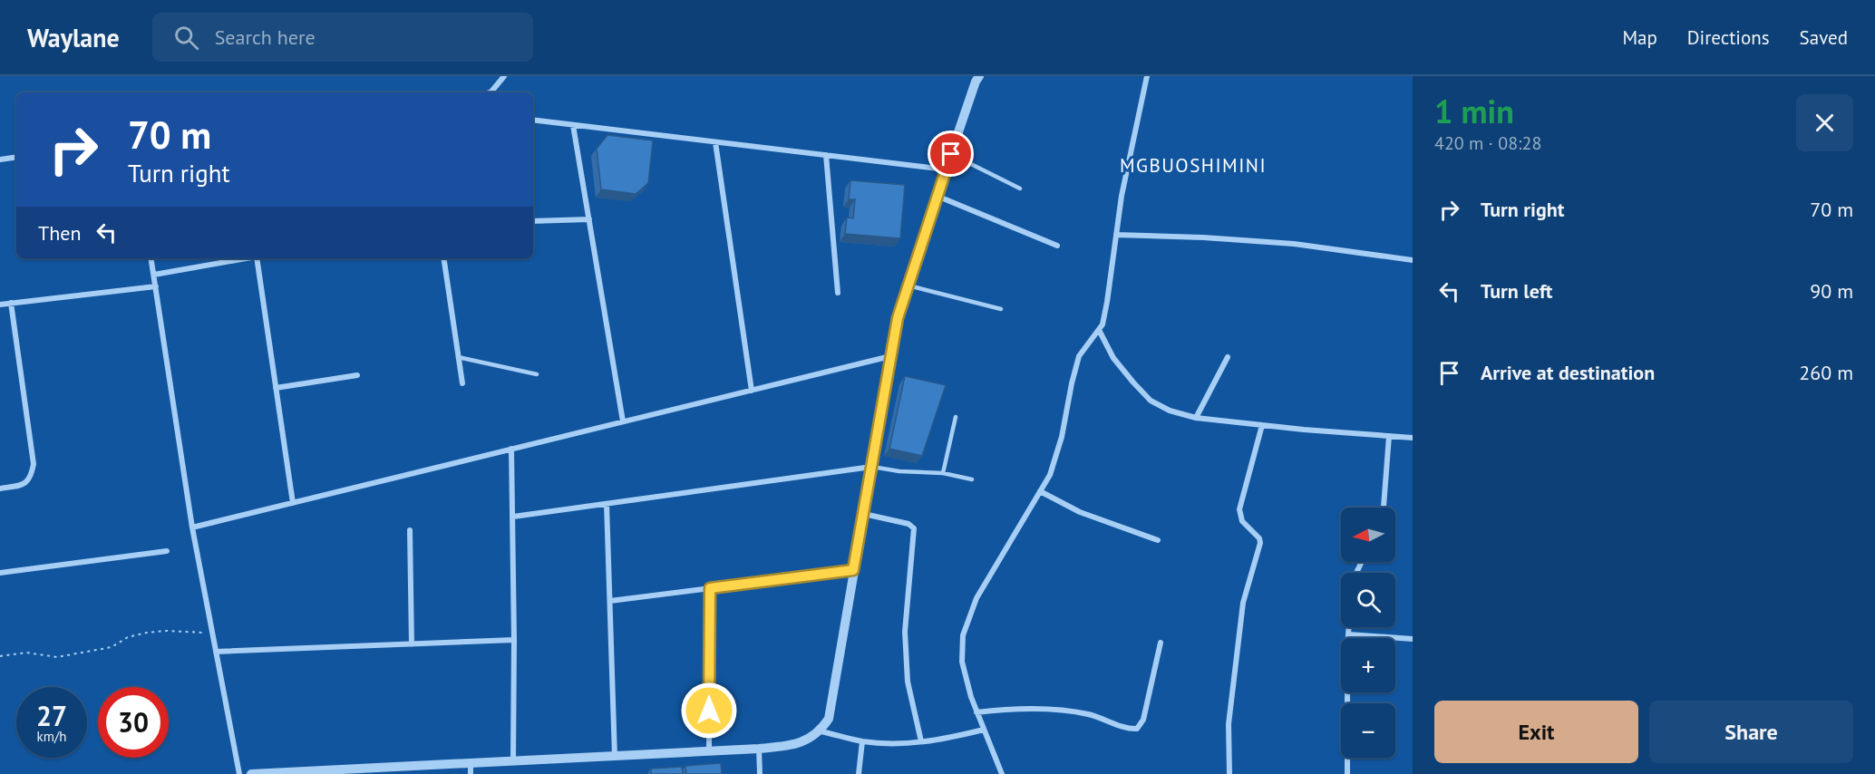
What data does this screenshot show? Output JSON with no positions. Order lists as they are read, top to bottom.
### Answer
{
  "districts": ["MGBUOSHIMINI"],
  "north": "left",
  "page": {
    "header": "Waylane",
    "search": "Search here",
    "nav": ["Map", "Directions", "Saved"],
    "heading": ["1 min", "420 m · 08:28"],
    "turn": ["70 m", "Turn right"],
    "list": [
      {
        "name": "Turn right",
        "value": "70 m"
      },
      {
        "name": "Turn left",
        "value": "90 m"
      },
      {
        "name": "Arrive at destination",
        "value": "260 m"
      }
    ],
    "then": "Then",
    "map_buttons": ["+", "−"],
    "speed": "27 km/h",
    "limit": "30",
    "buttons": ["Exit", "Share"]
  }
}
